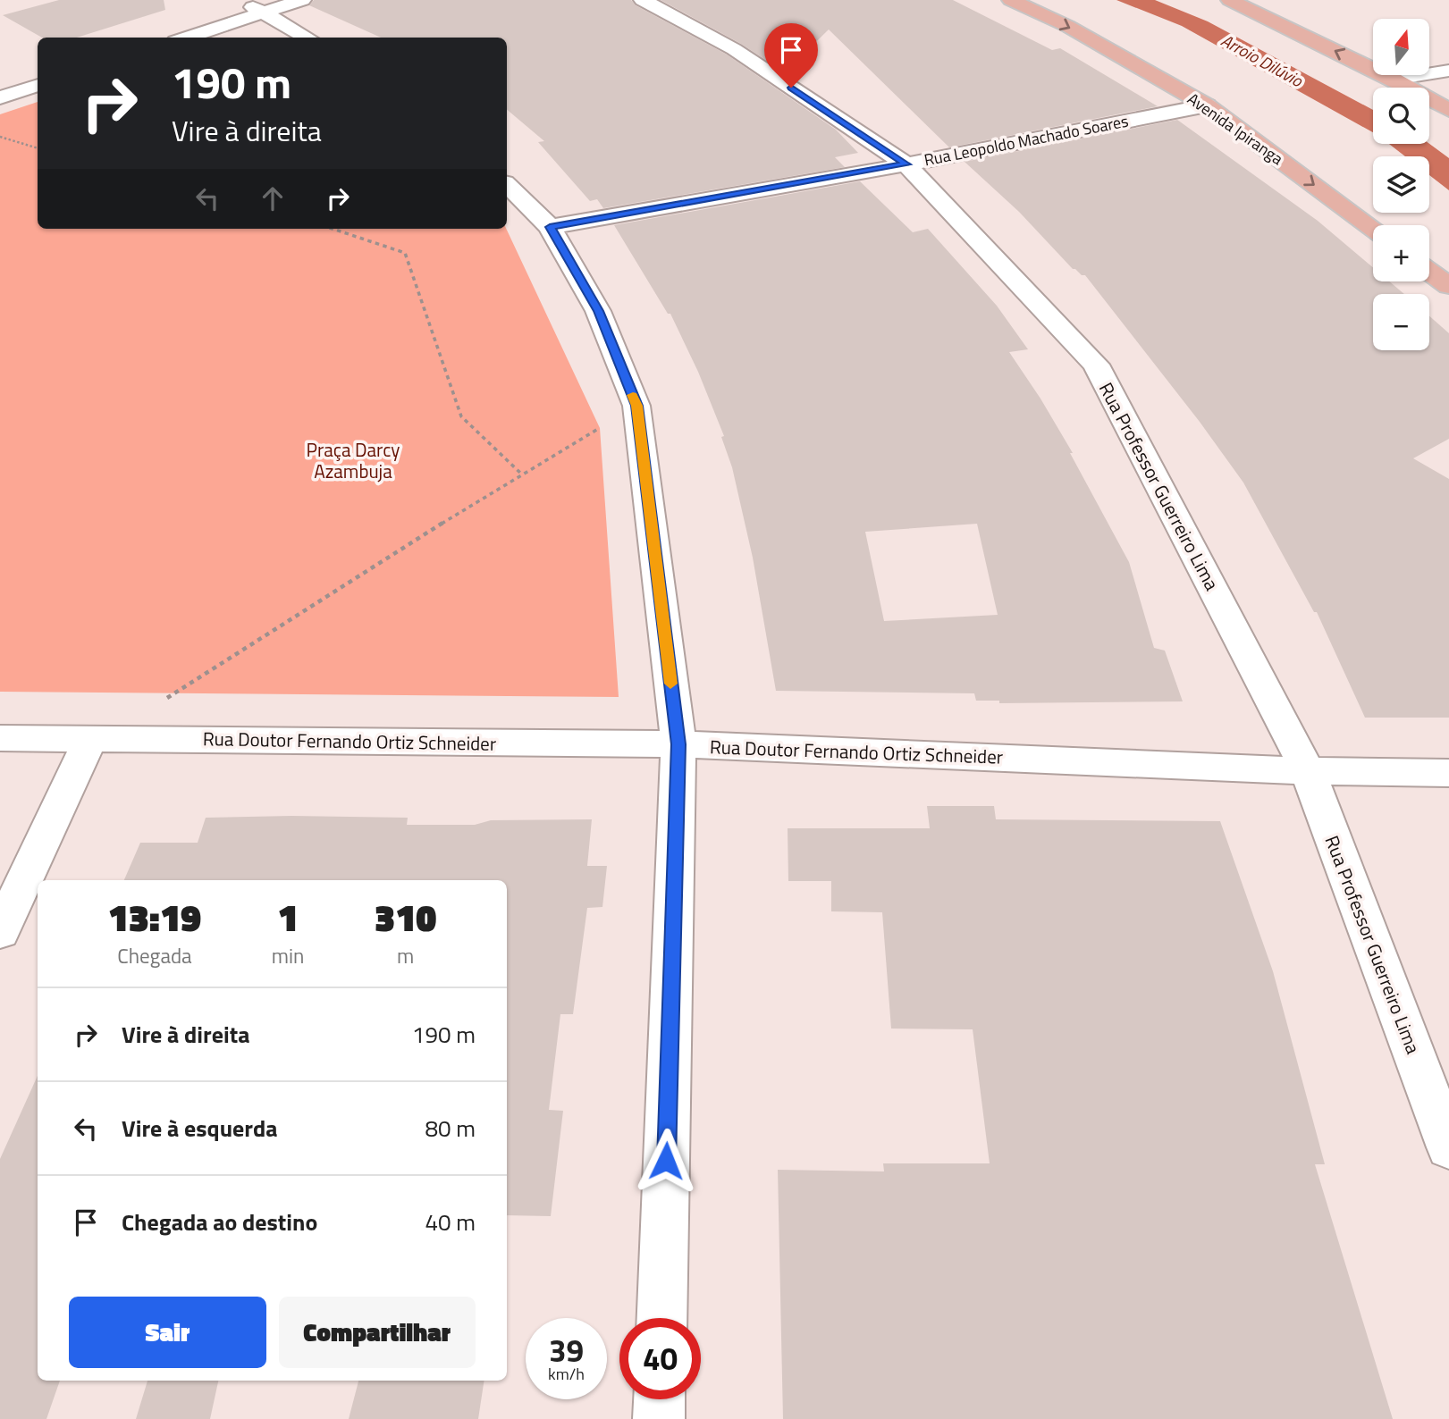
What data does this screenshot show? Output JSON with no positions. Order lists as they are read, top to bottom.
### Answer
{
  "streets": {
    "main road": ["Avenida Ipiranga"],
    "street": ["Rua Leopoldo Machado Soares", "Rua Professor Guerreiro Lima", "Rua Doutor Fernando Ortiz Schneider"]
  },
  "crossings": [
    ["Avenida Ipiranga", "Rua Leopoldo Machado Soares"],
    ["Rua Leopoldo Machado Soares", "Rua Professor Guerreiro Lima"],
    ["Rua Professor Guerreiro Lima", "Rua Doutor Fernando Ortiz Schneider"]
  ],
  "water": ["Arroio Dilúvio"],
  "parks": ["Praça Darcy Azambuja"],
  "north": "top",
  "page": {
    "map_buttons": ["+", "−"],
    "turn": ["190 m", "Vire à direita"],
    "eta": [
      "13:19",
      "Chegada",
      "1",
      "min",
      "310",
      "m"
    ],
    "list": [
      {
        "name": "Vire à direita",
        "value": "190 m"
      },
      {
        "name": "Vire à esquerda",
        "value": "80 m"
      },
      {
        "name": "Chegada ao destino",
        "value": "40 m"
      }
    ],
    "buttons": ["Sair", "Compartilhar"],
    "speed": "39 km/h",
    "limit": "40"
  }
}
